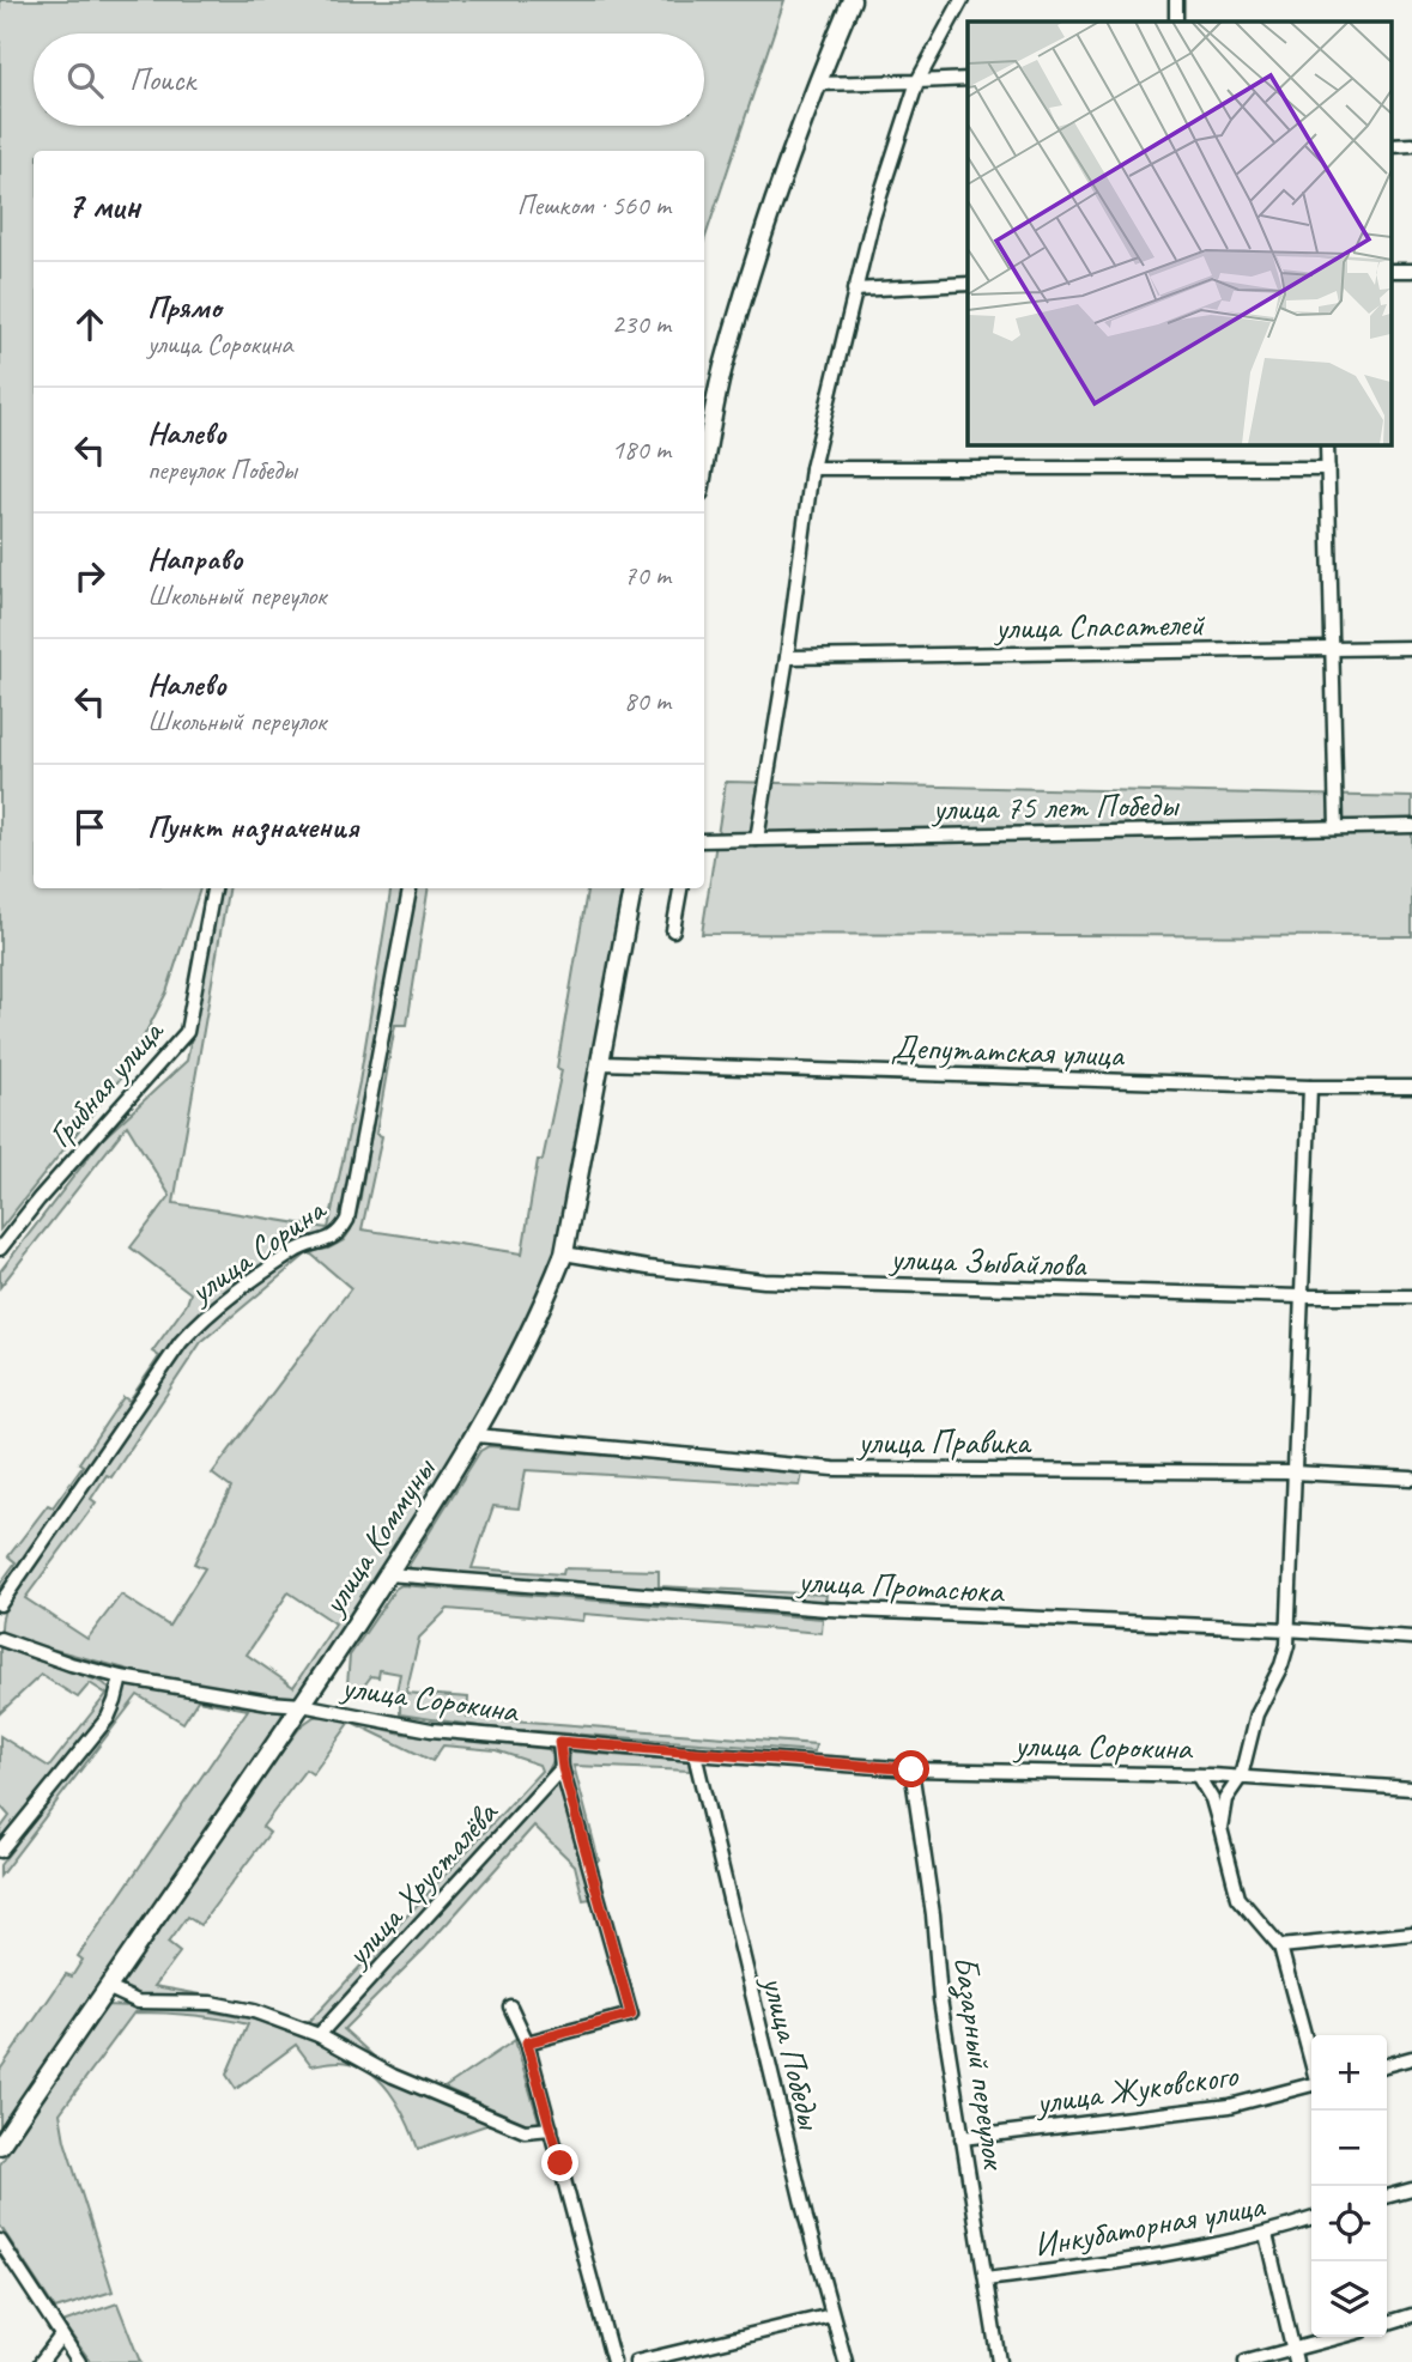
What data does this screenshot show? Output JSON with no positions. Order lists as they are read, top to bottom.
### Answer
{
  "streets": {
    "street": [
      "улица Спасателей",
      "улица 75 лет Победы",
      "Депутатская улица",
      "Грибная улица",
      "улица Сорина",
      "улица Зыбайлова",
      "улица Правика",
      "улица Коммуны",
      "улица Протасюка",
      "улица Сорокина",
      "улица Хрусталёва",
      "улица Победы",
      "Базарный переулок",
      "улица Жуковского",
      "Инкубаторная улица"
    ]
  },
  "crossings": [
    ["Депутатская улица", "улица Коммуны"],
    ["улица Зыбайлова", "улица Коммуны"],
    ["улица Правика", "улица Коммуны"],
    ["улица Коммуны", "улица Протасюка"],
    ["улица Коммуны", "улица Сорокина"],
    ["улица Сорокина", "улица Победы"],
    ["улица Сорокина", "Базарный переулок"],
    ["Базарный переулок", "улица Жуковского"],
    ["Базарный переулок", "Инкубаторная улица"]
  ],
  "page": {
    "search": "Поиск",
    "heading": ["7 мин", "Пешком · 560 m"],
    "list": [
      ["Прямо", "улица Сорокина", "230 m"],
      ["Налево", "переулок Победы", "180 m"],
      ["Направо", "Школьный переулок", "70 m"],
      ["Налево", "Школьный переулок", "80 m"],
      "Пункт назначения"
    ],
    "map_buttons": ["+", "−"]
  }
}
